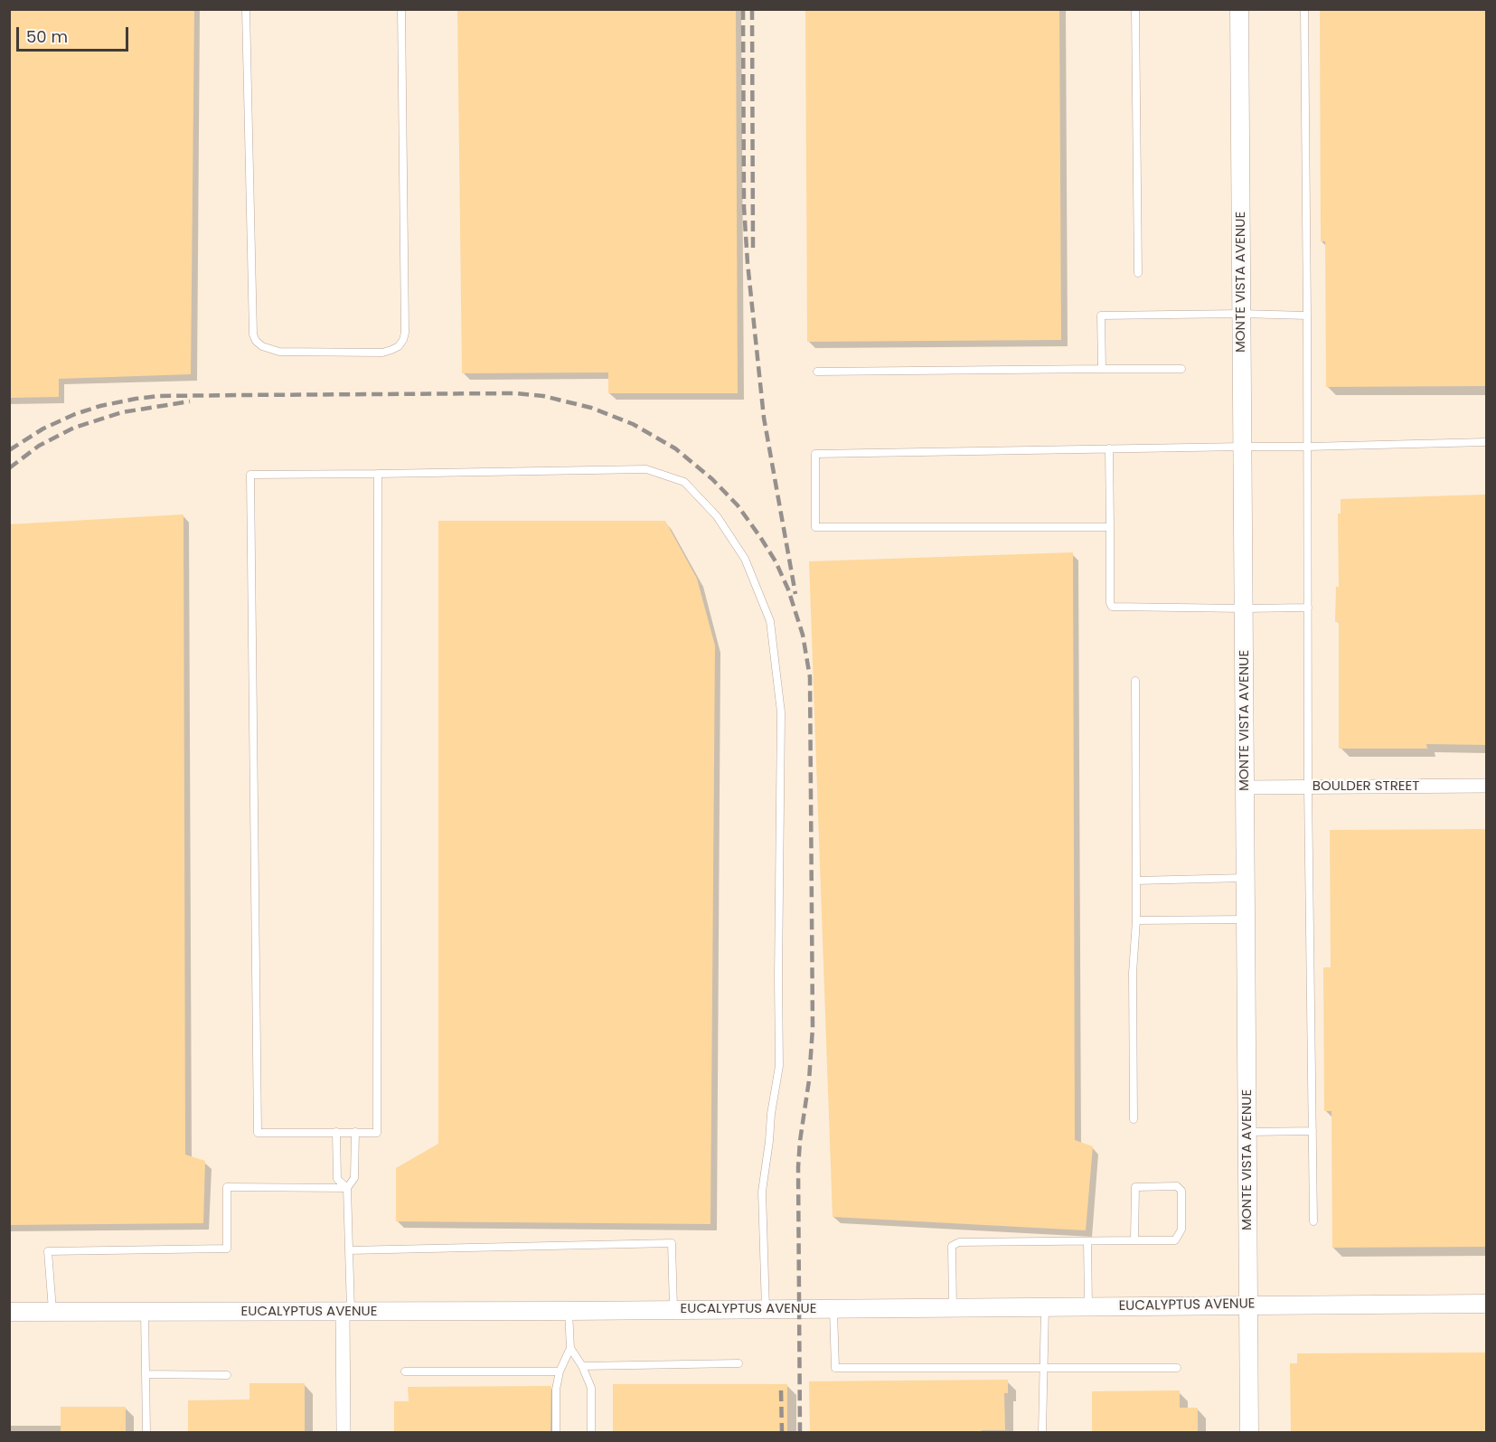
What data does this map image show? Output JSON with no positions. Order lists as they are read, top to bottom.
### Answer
{
  "streets": {
    "street": ["MONTE VISTA AVENUE", "BOULDER STREET", "EUCALYPTUS AVENUE"]
  },
  "crossings": [
    ["MONTE VISTA AVENUE", "BOULDER STREET"],
    ["MONTE VISTA AVENUE", "EUCALYPTUS AVENUE"]
  ],
  "scale_bar": "50 m"
}
